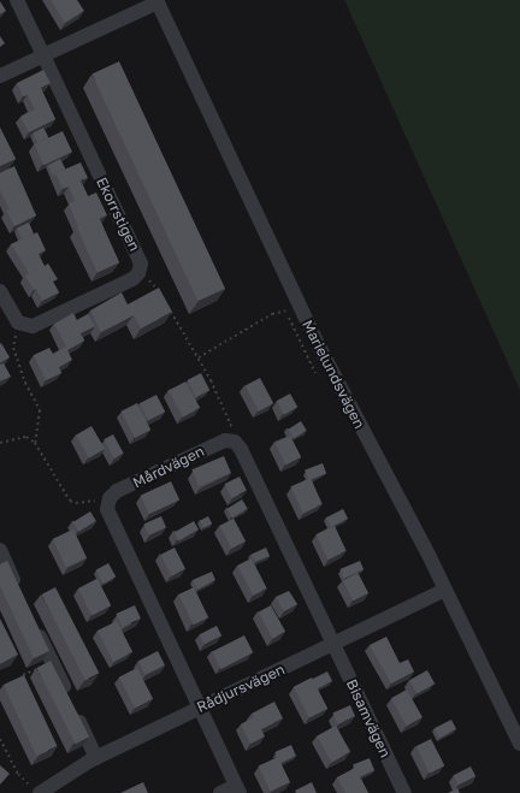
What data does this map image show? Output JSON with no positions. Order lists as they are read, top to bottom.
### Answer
{
  "streets": {
    "street": [
      "Ekorrstigen",
      "Marielundsvägen",
      "Mårdvägen",
      "Rådjursvägen",
      "Bisamvägen"
    ]
  },
  "crossings": [
    ["Marielundsvägen", "Rådjursvägen"],
    ["Rådjursvägen", "Bisamvägen"]
  ]
}
